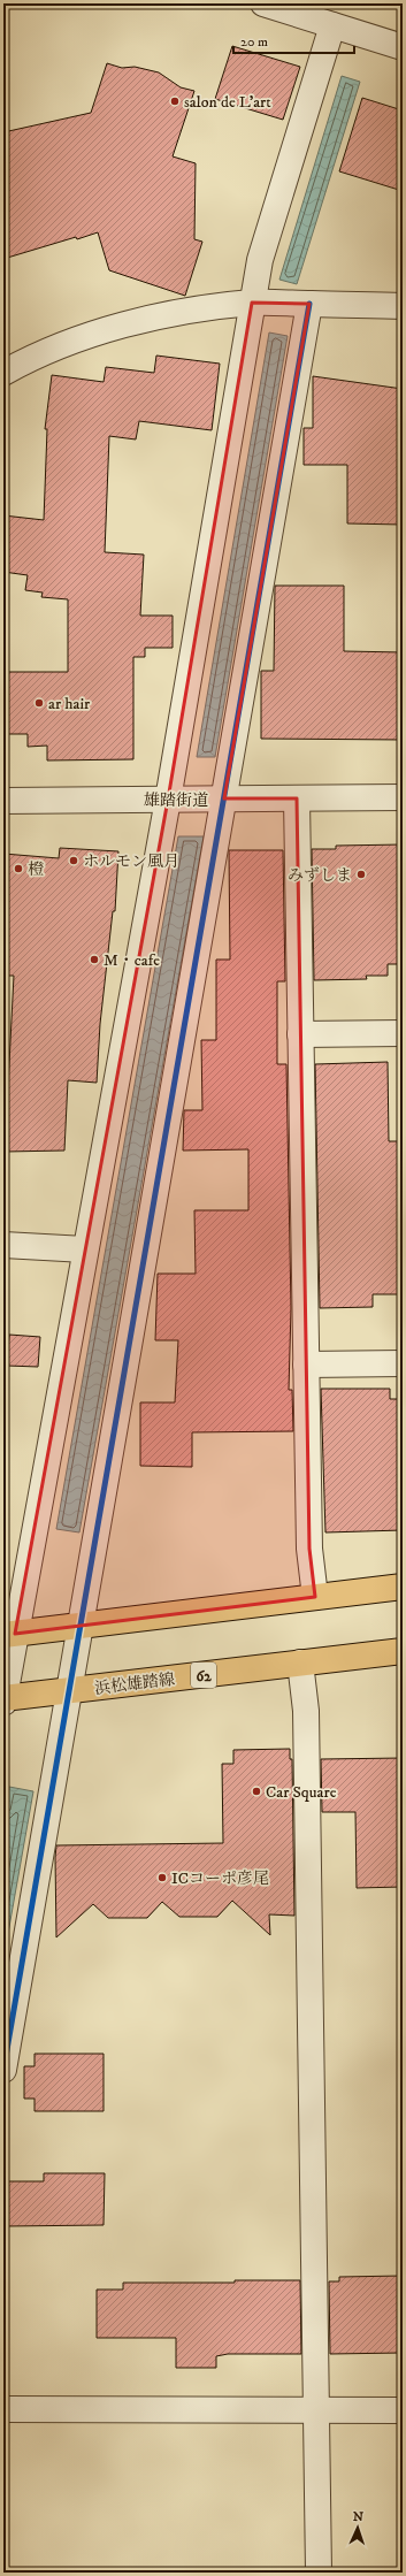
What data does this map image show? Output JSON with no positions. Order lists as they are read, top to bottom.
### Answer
{
  "streets": {
    "main road": ["62", "浜松雄踏線"],
    "street": ["雄踏街道"]
  },
  "places": [
    "salon de L'art",
    "ar hair",
    "ホルモン風月",
    "橙",
    "みずしま",
    "M・cafe",
    "Car Square",
    "ICコーポ彦尾"
  ],
  "scale_bar": "20 m",
  "north": "top"
}
